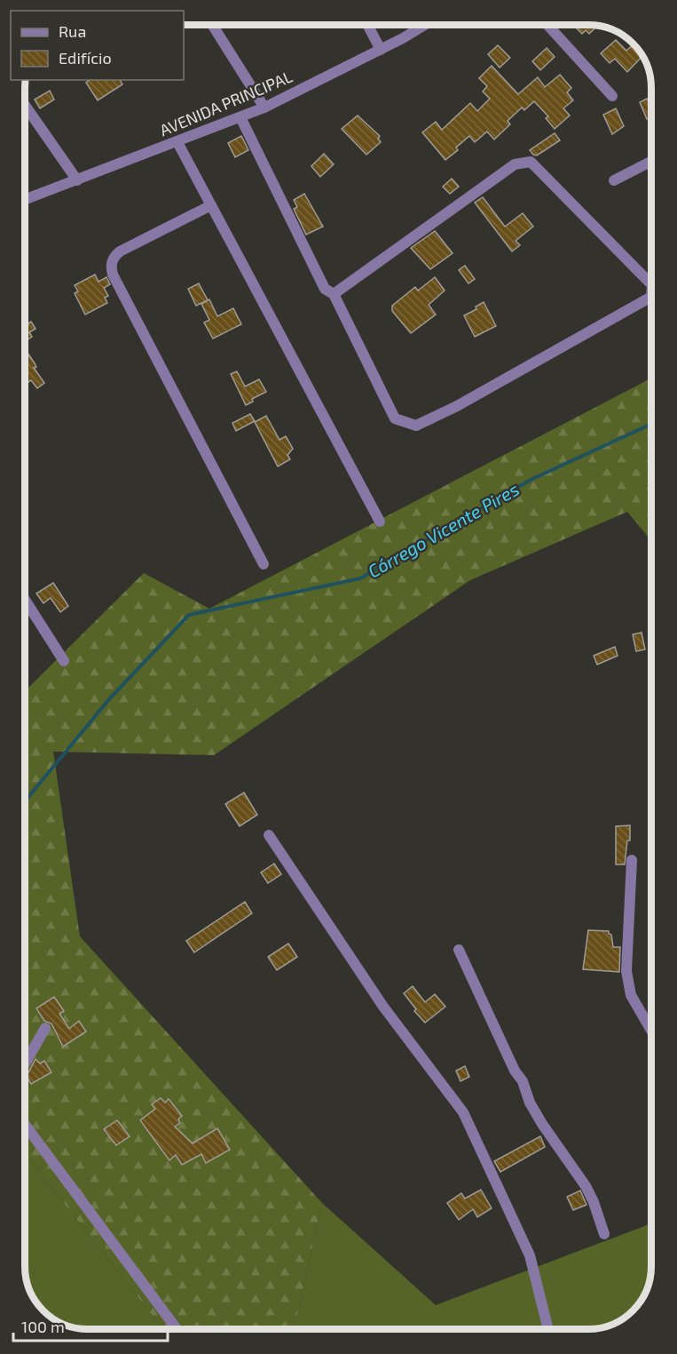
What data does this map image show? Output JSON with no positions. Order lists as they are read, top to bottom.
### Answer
{
  "streets": {
    "street": ["AVENIDA PRINCIPAL"]
  },
  "water": ["Córrego Vicente Pires"],
  "legend": ["Rua", "Edifício"],
  "scale_bar": "100 m"
}
